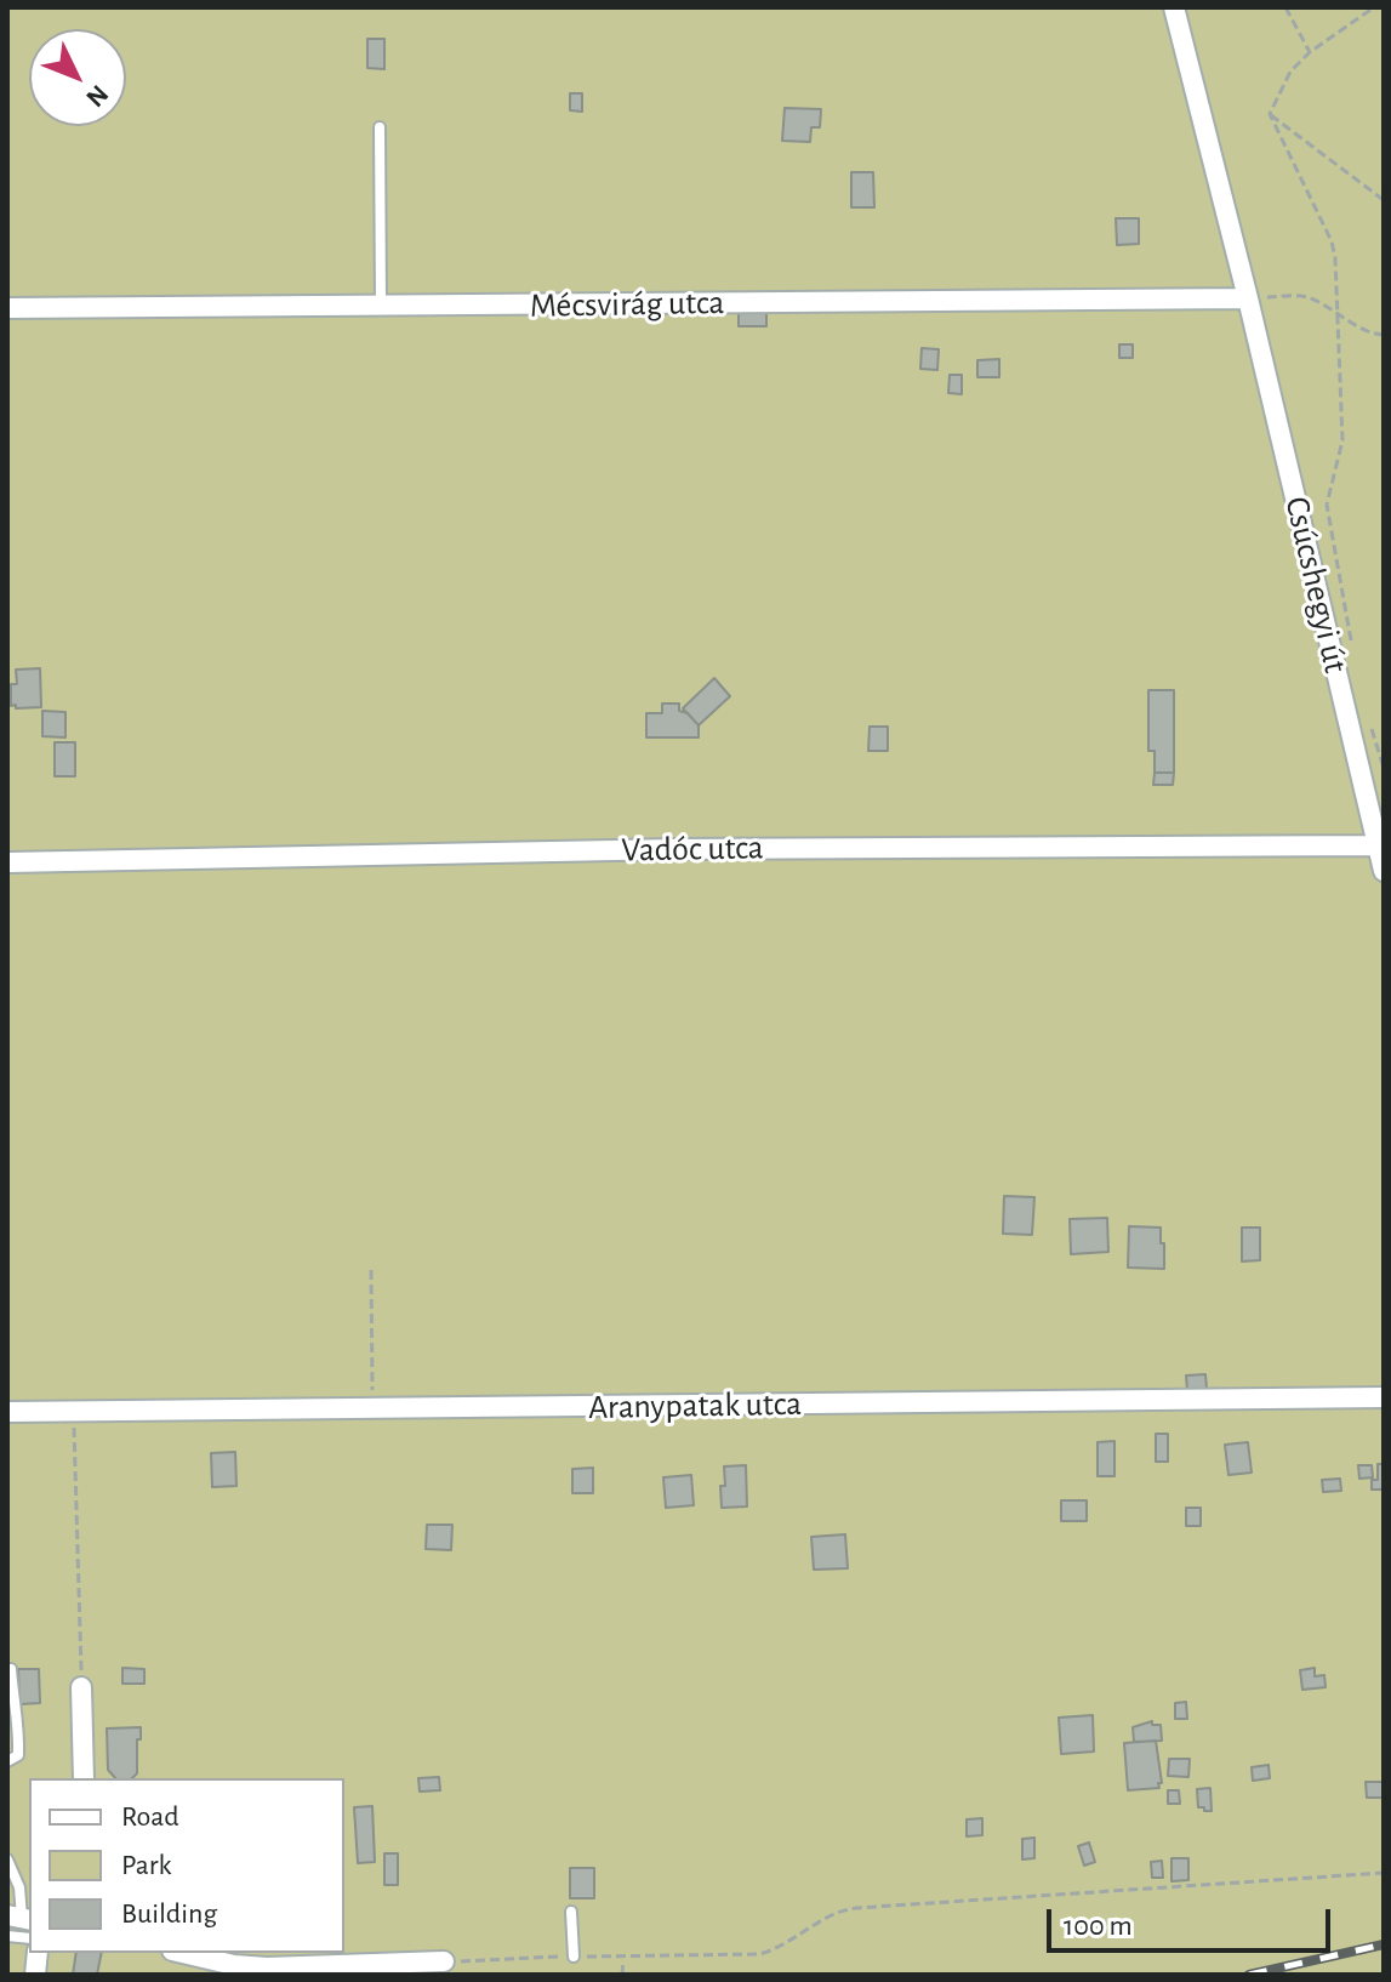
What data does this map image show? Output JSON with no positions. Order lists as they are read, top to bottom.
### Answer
{
  "streets": {
    "street": [
      "Mécsvirág utca",
      "Csúcshegyi út",
      "Vadóc utca",
      "Aranypatak utca"
    ]
  },
  "crossings": [
    ["Mécsvirág utca", "Csúcshegyi út"],
    ["Csúcshegyi út", "Vadóc utca"]
  ],
  "legend": ["Road", "Park", "Building"],
  "scale_bar": "100 m",
  "north": "bottom right"
}
